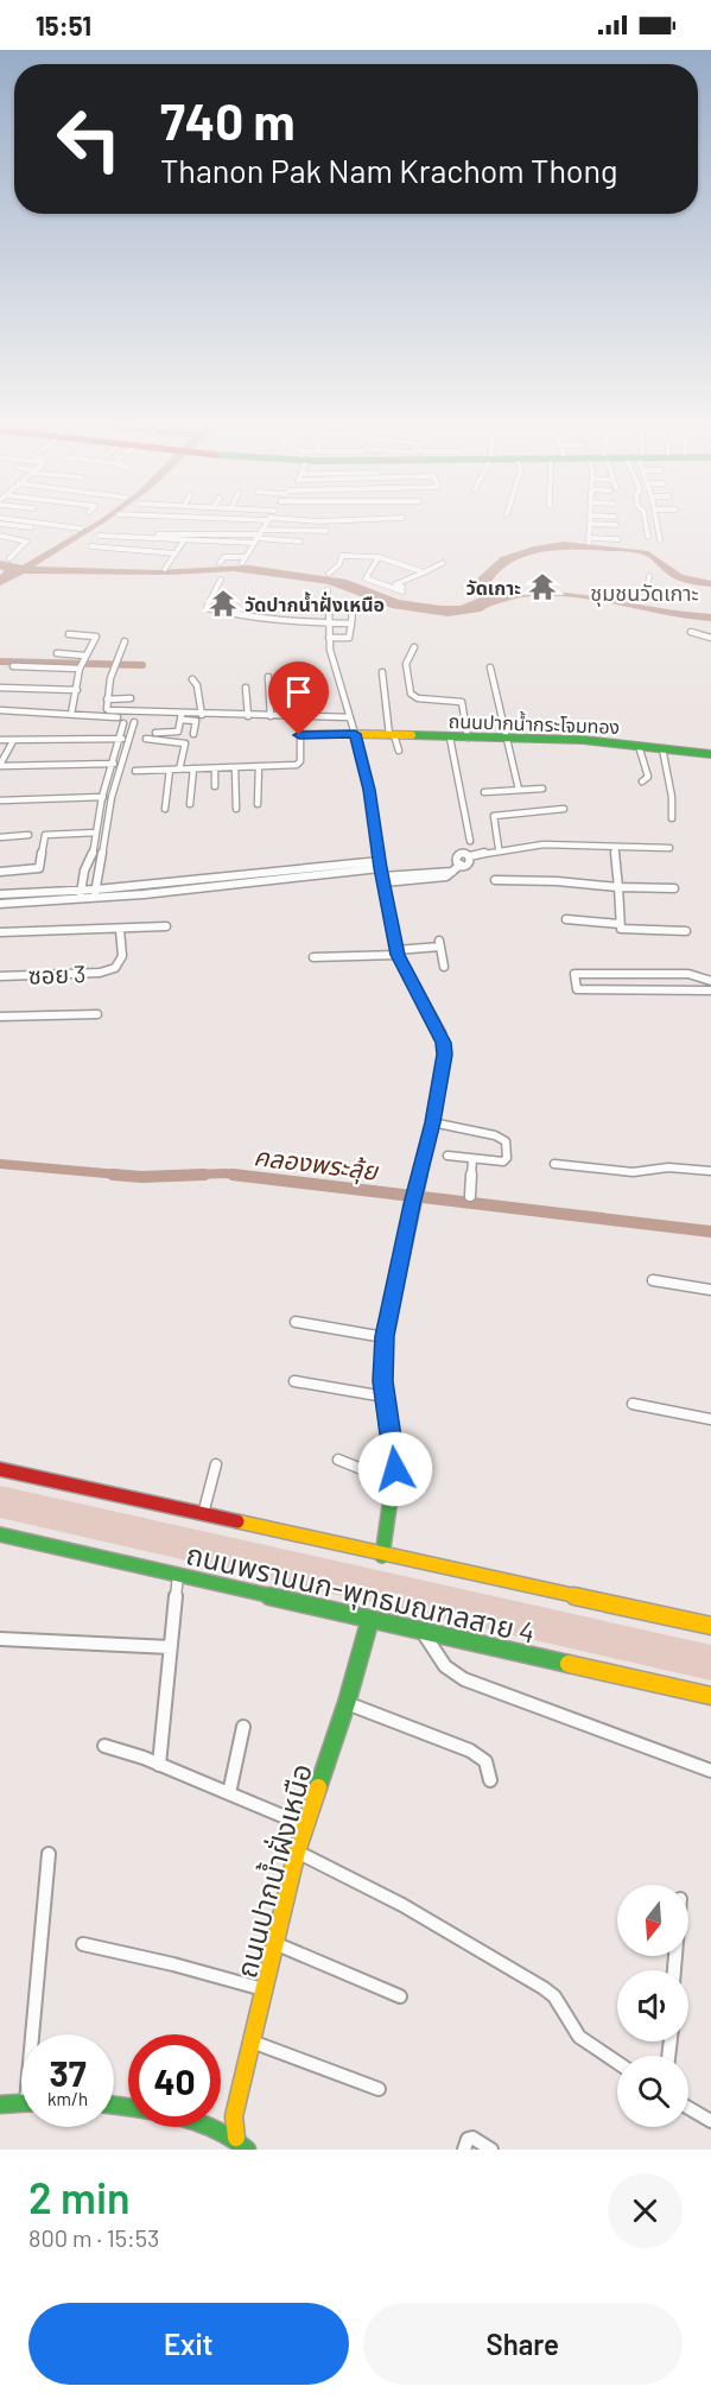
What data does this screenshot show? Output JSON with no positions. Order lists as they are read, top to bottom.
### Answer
{
  "streets": {
    "main road": ["ถนนปากน้ำกระโจมทอง", "ถนนพรานนก-พุทธมณฑลสาย 4", "ถนนปากน้ำฝั่งเหนือ"],
    "street": ["ซอย 3"]
  },
  "crossings": [
    ["ถนนพรานนก-พุทธมณฑลสาย 4", "ถนนปากน้ำฝั่งเหนือ"]
  ],
  "districts": ["ชุมชนวัดเกาะ"],
  "water": ["คลองพระลุ้ย"],
  "places": {
    "temple": ["วัดเกาะ", "วัดปากน้ำฝั่งเหนือ"]
  },
  "north": "bottom",
  "page": {
    "status": "15:51",
    "turn": ["740 m", "Thanon Pak Nam Krachom Thong"],
    "speed": "37 km/h",
    "limit": "40",
    "heading": ["2 min", "800 m · 15:53"],
    "buttons": ["Exit", "Share"]
  }
}
